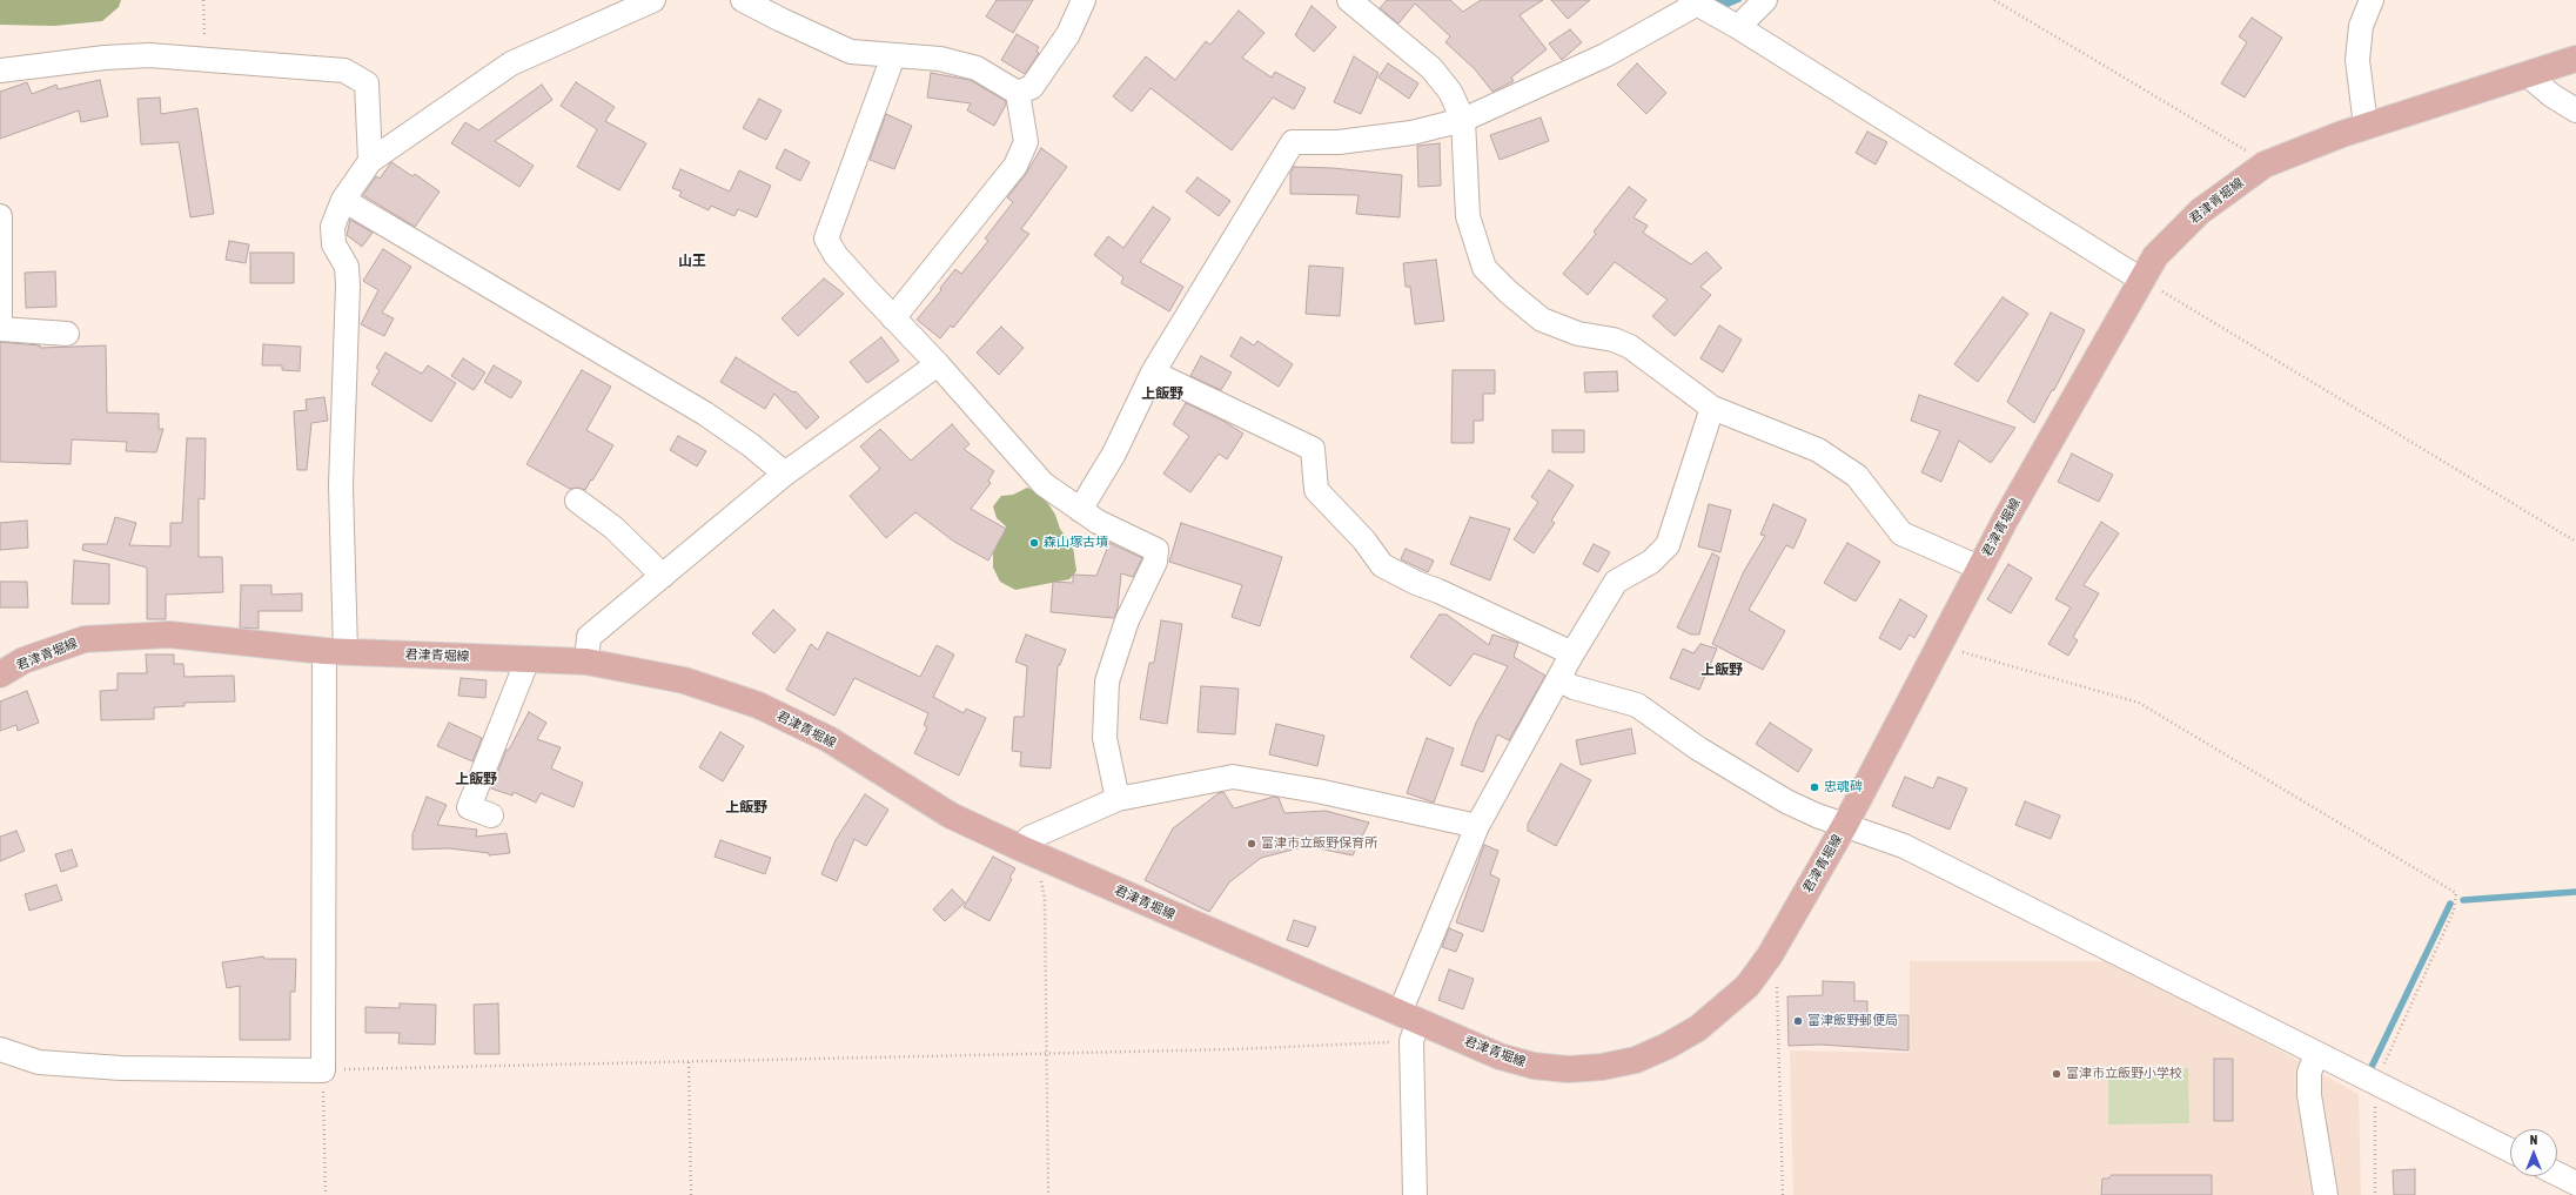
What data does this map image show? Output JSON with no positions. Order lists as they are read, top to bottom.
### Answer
{
  "streets": {
    "main road": ["君津青堀線"]
  },
  "districts": [
    "山王",
    "上飯野",
    "上飯野",
    "上飯野",
    "上飯野"
  ],
  "places": [
    "森山塚古墳",
    "忠魂碑",
    "富津市立飯野保育所",
    "富津飯野郵便局",
    "富津市立飯野小学校"
  ],
  "north": "top"
}
